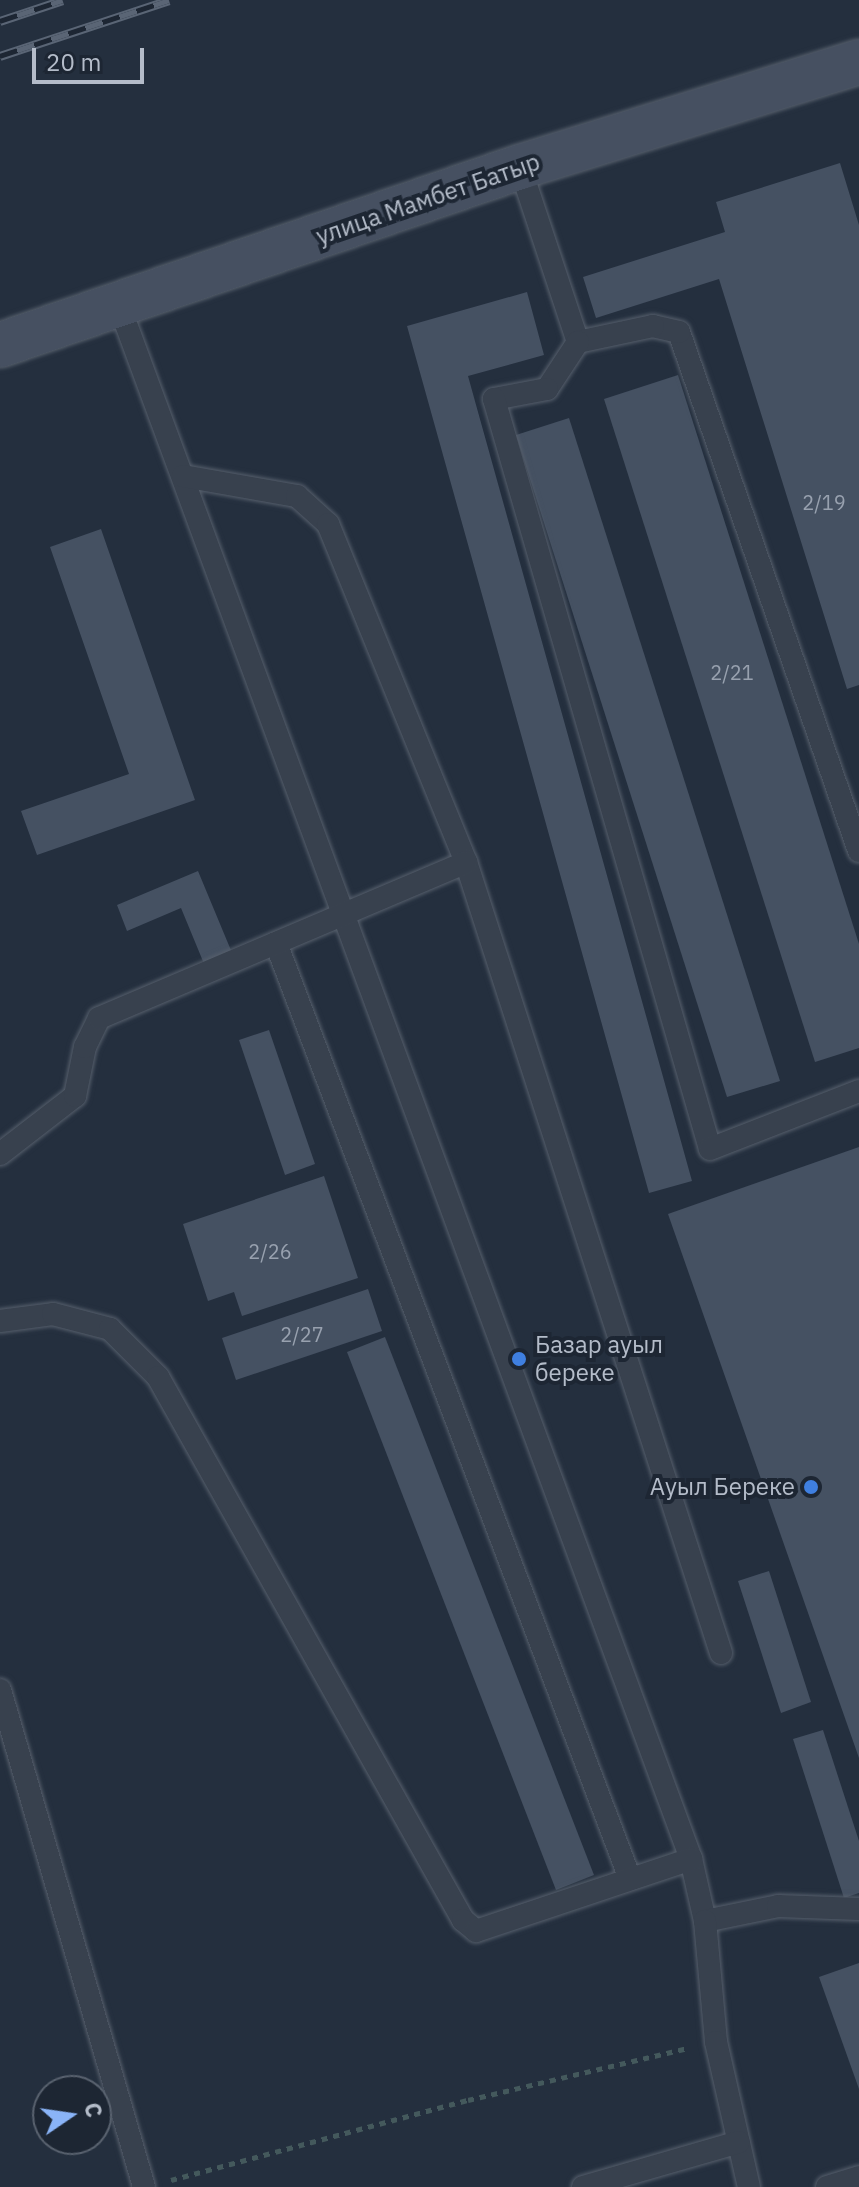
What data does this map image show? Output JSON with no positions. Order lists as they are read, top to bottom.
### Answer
{
  "streets": {
    "main road": ["улица Мамбет Батыр"]
  },
  "places": ["Базар ауыл береке", "Ауыл Береке"],
  "house_numbers": [
    "2/19",
    "2/21",
    "2/26",
    "2/27"
  ],
  "scale_bar": "20 m",
  "north": "right"
}
